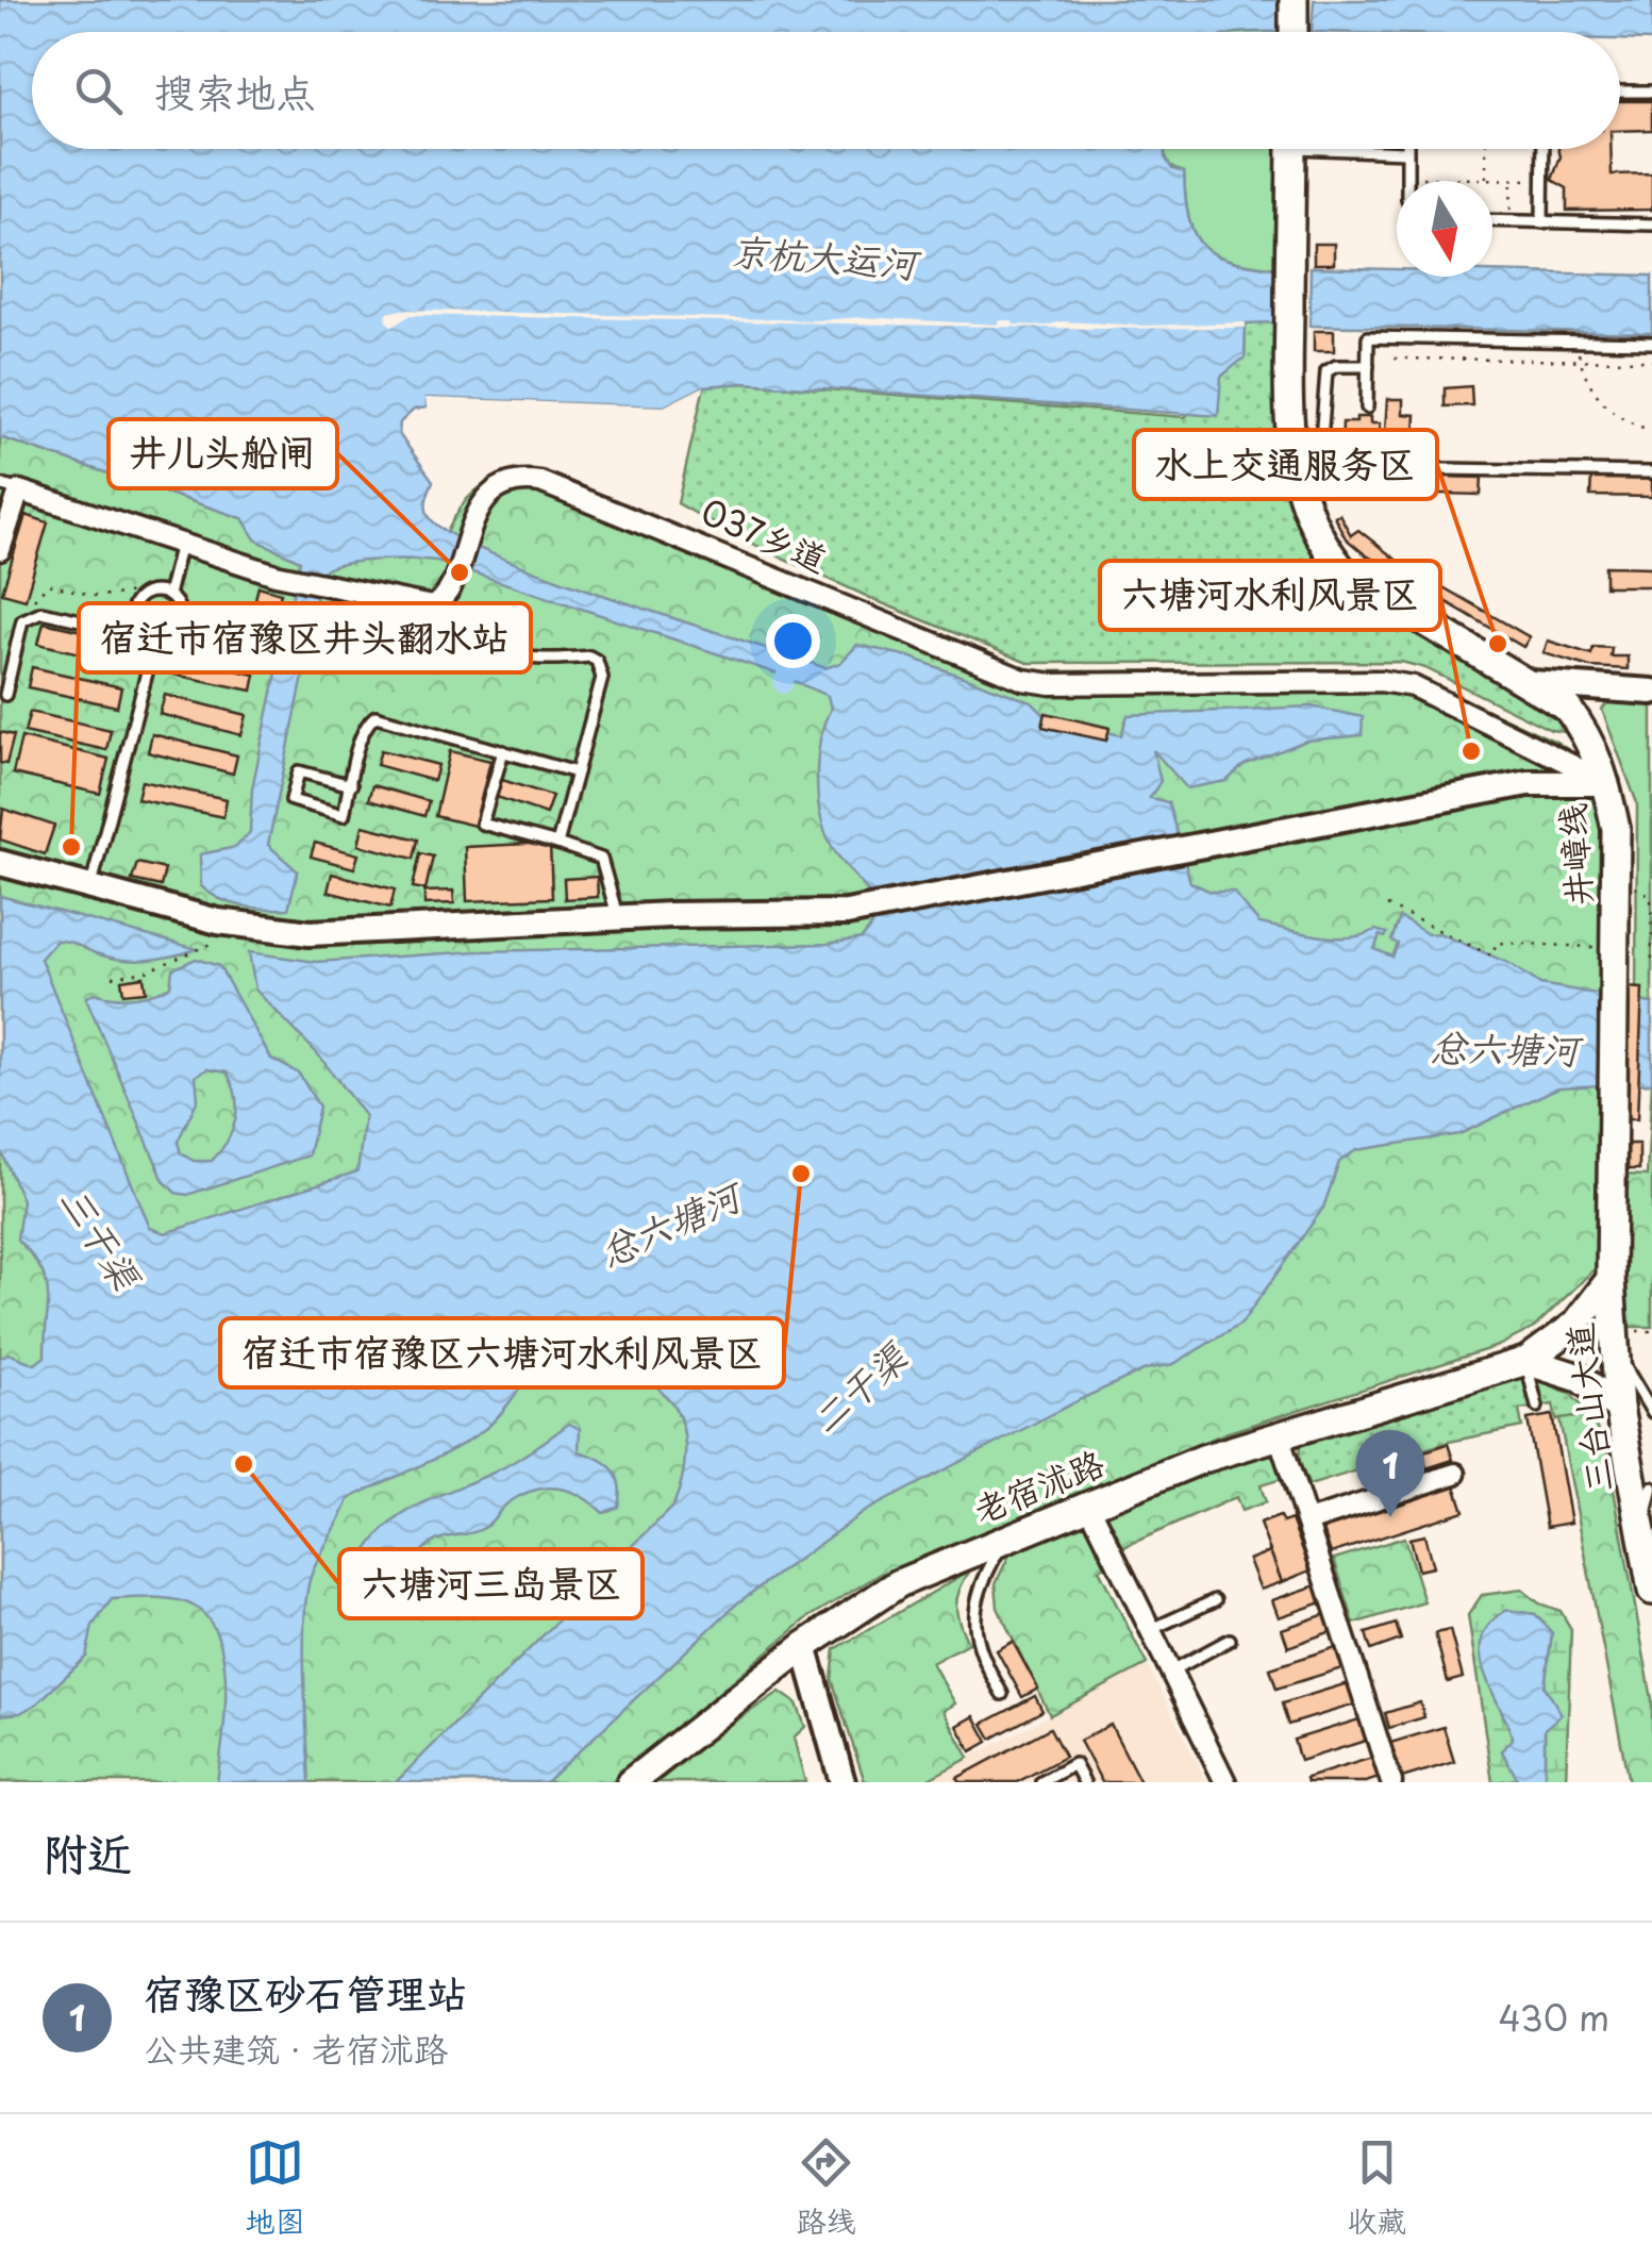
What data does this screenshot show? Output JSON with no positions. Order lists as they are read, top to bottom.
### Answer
{
  "streets": {
    "main road": ["井嶂线", "三台山大道", "老宿沭路"],
    "street": ["037乡道"]
  },
  "crossings": [
    ["037乡道", "井嶂线"],
    ["井嶂线", "三台山大道"],
    ["井嶂线", "老宿沭路"],
    ["三台山大道", "老宿沭路"]
  ],
  "water": [
    "京杭大运河",
    "总六塘河",
    "三干渠",
    "二干渠"
  ],
  "places": [
    "井儿头船闸",
    "水上交通服务区",
    "六塘河水利风景区",
    "宿迁市宿豫区井头翻水站",
    "宿迁市宿豫区六塘河水利风景区",
    "六塘河三岛景区"
  ],
  "north": "bottom",
  "page": {
    "search": "搜索地点",
    "pins": "1",
    "heading": "附近",
    "list": [
      {
        "mark": "1",
        "name": "宿豫区砂石管理站",
        "note": "公共建筑 · 老宿沭路",
        "value": "430 m"
      }
    ],
    "nav": ["地图", "路线", "收藏"]
  }
}
